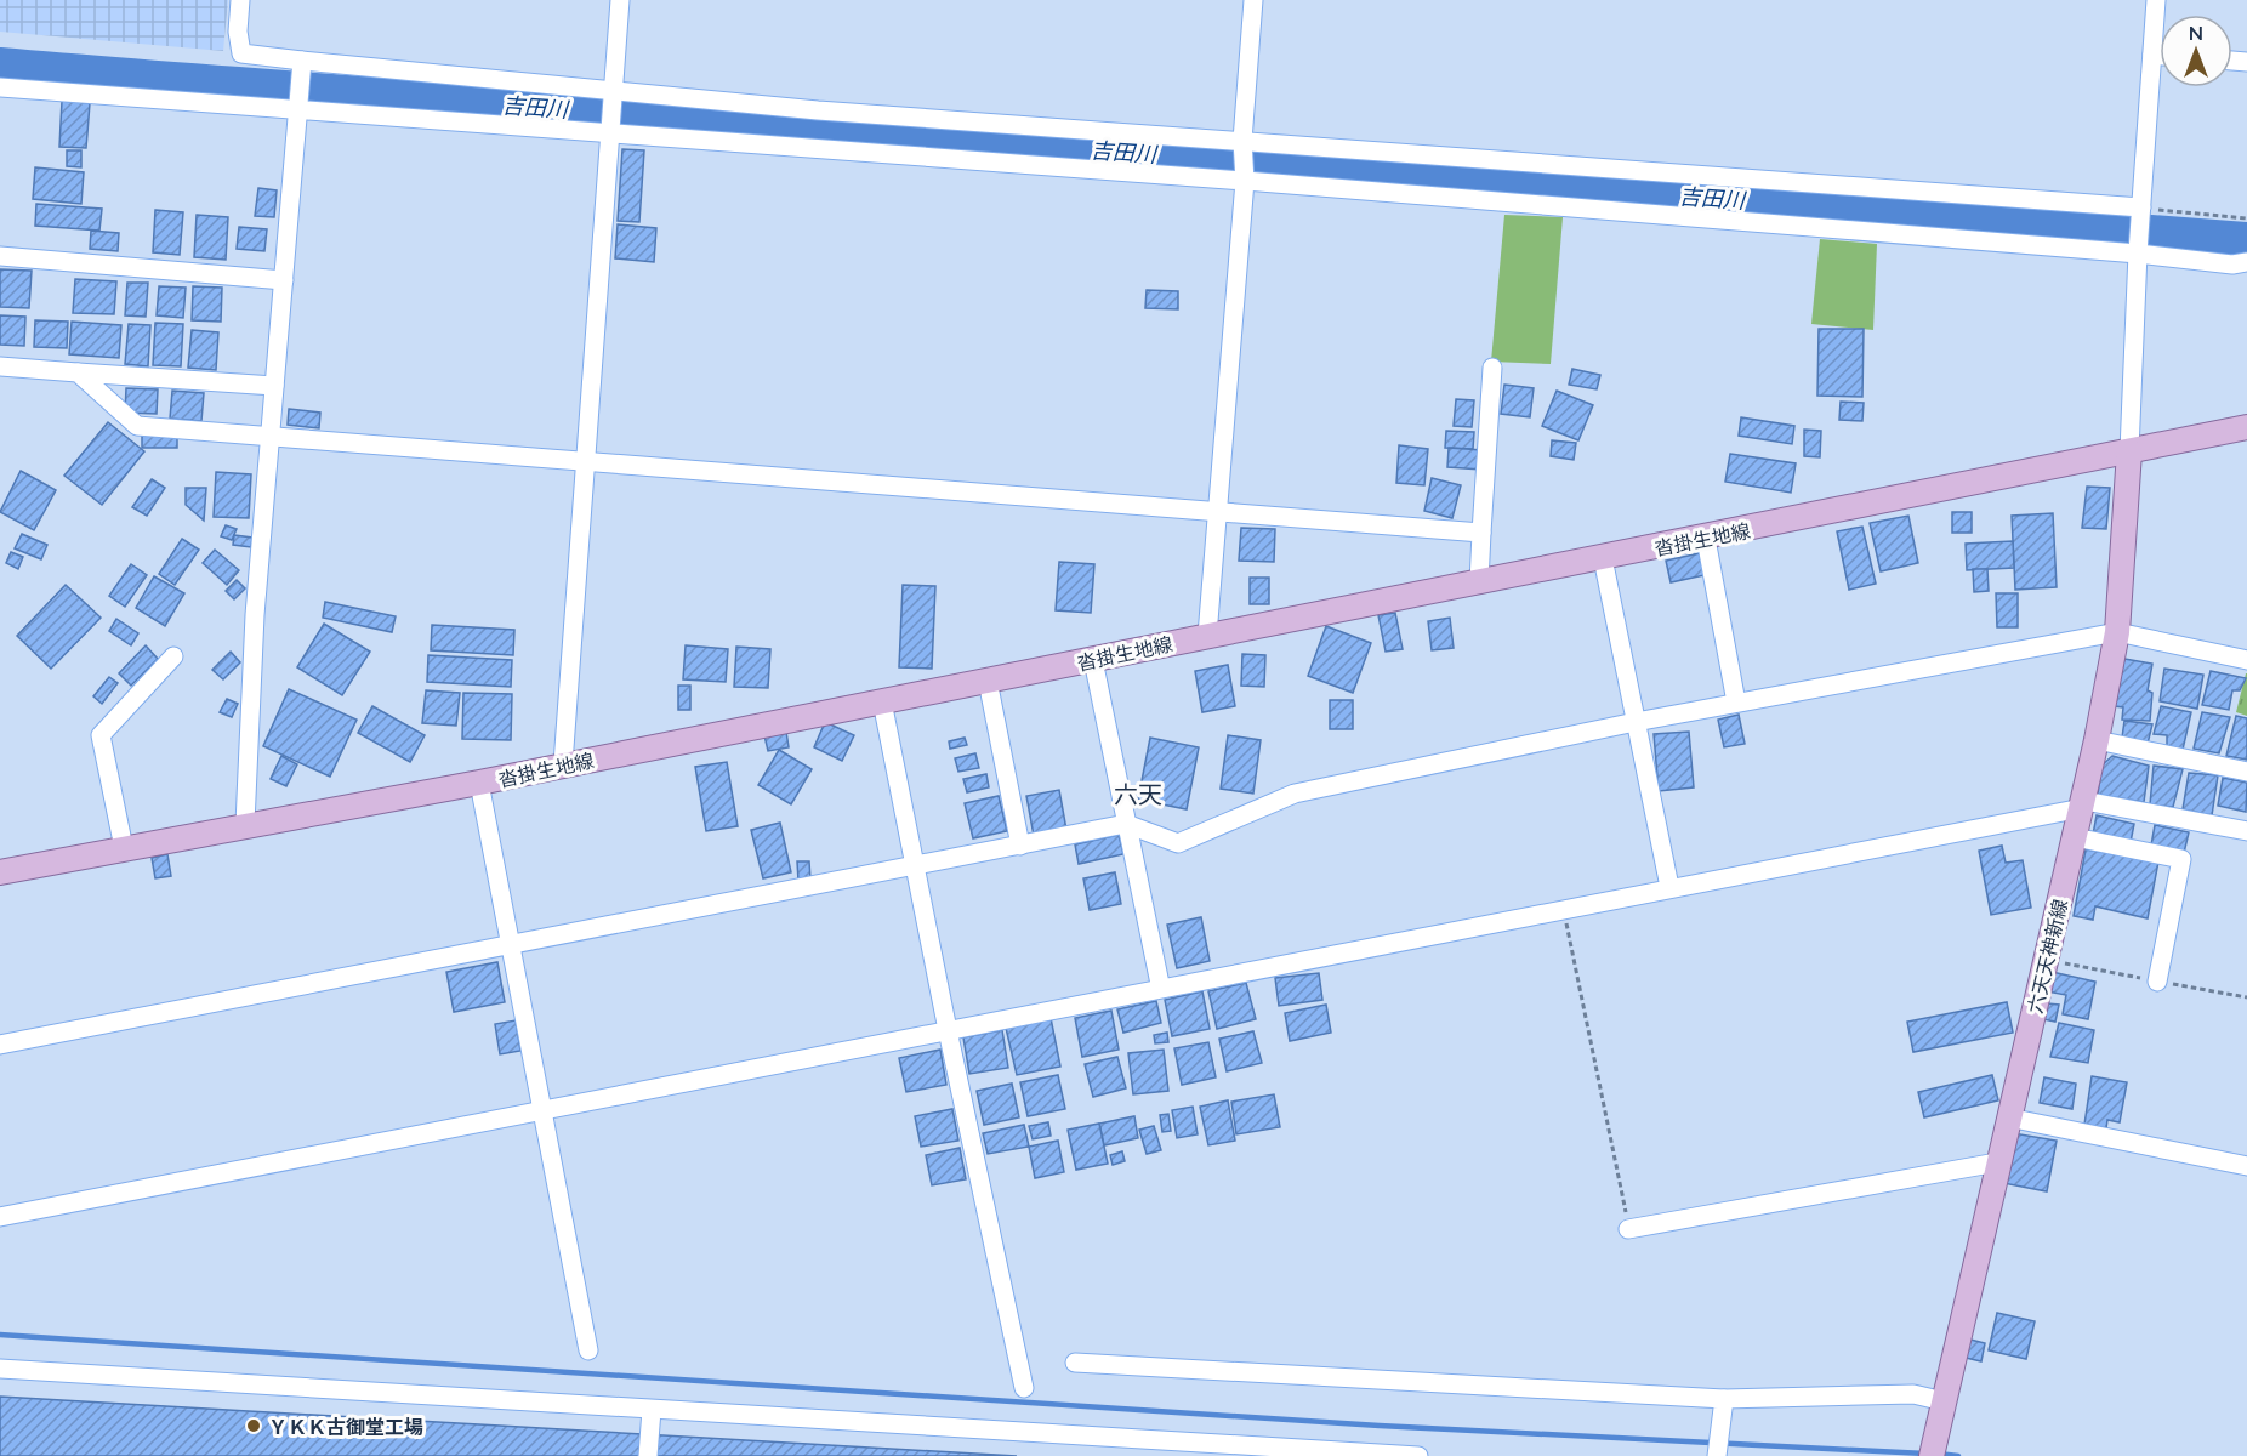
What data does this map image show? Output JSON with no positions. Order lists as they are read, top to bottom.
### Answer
{
  "streets": {
    "main road": ["沓掛生地線", "六天天神新線"]
  },
  "crossings": [
    ["沓掛生地線", "六天天神新線"]
  ],
  "districts": ["六天"],
  "water": ["吉田川"],
  "places": ["ＹＫＫ古御堂工場"],
  "north": "top"
}
